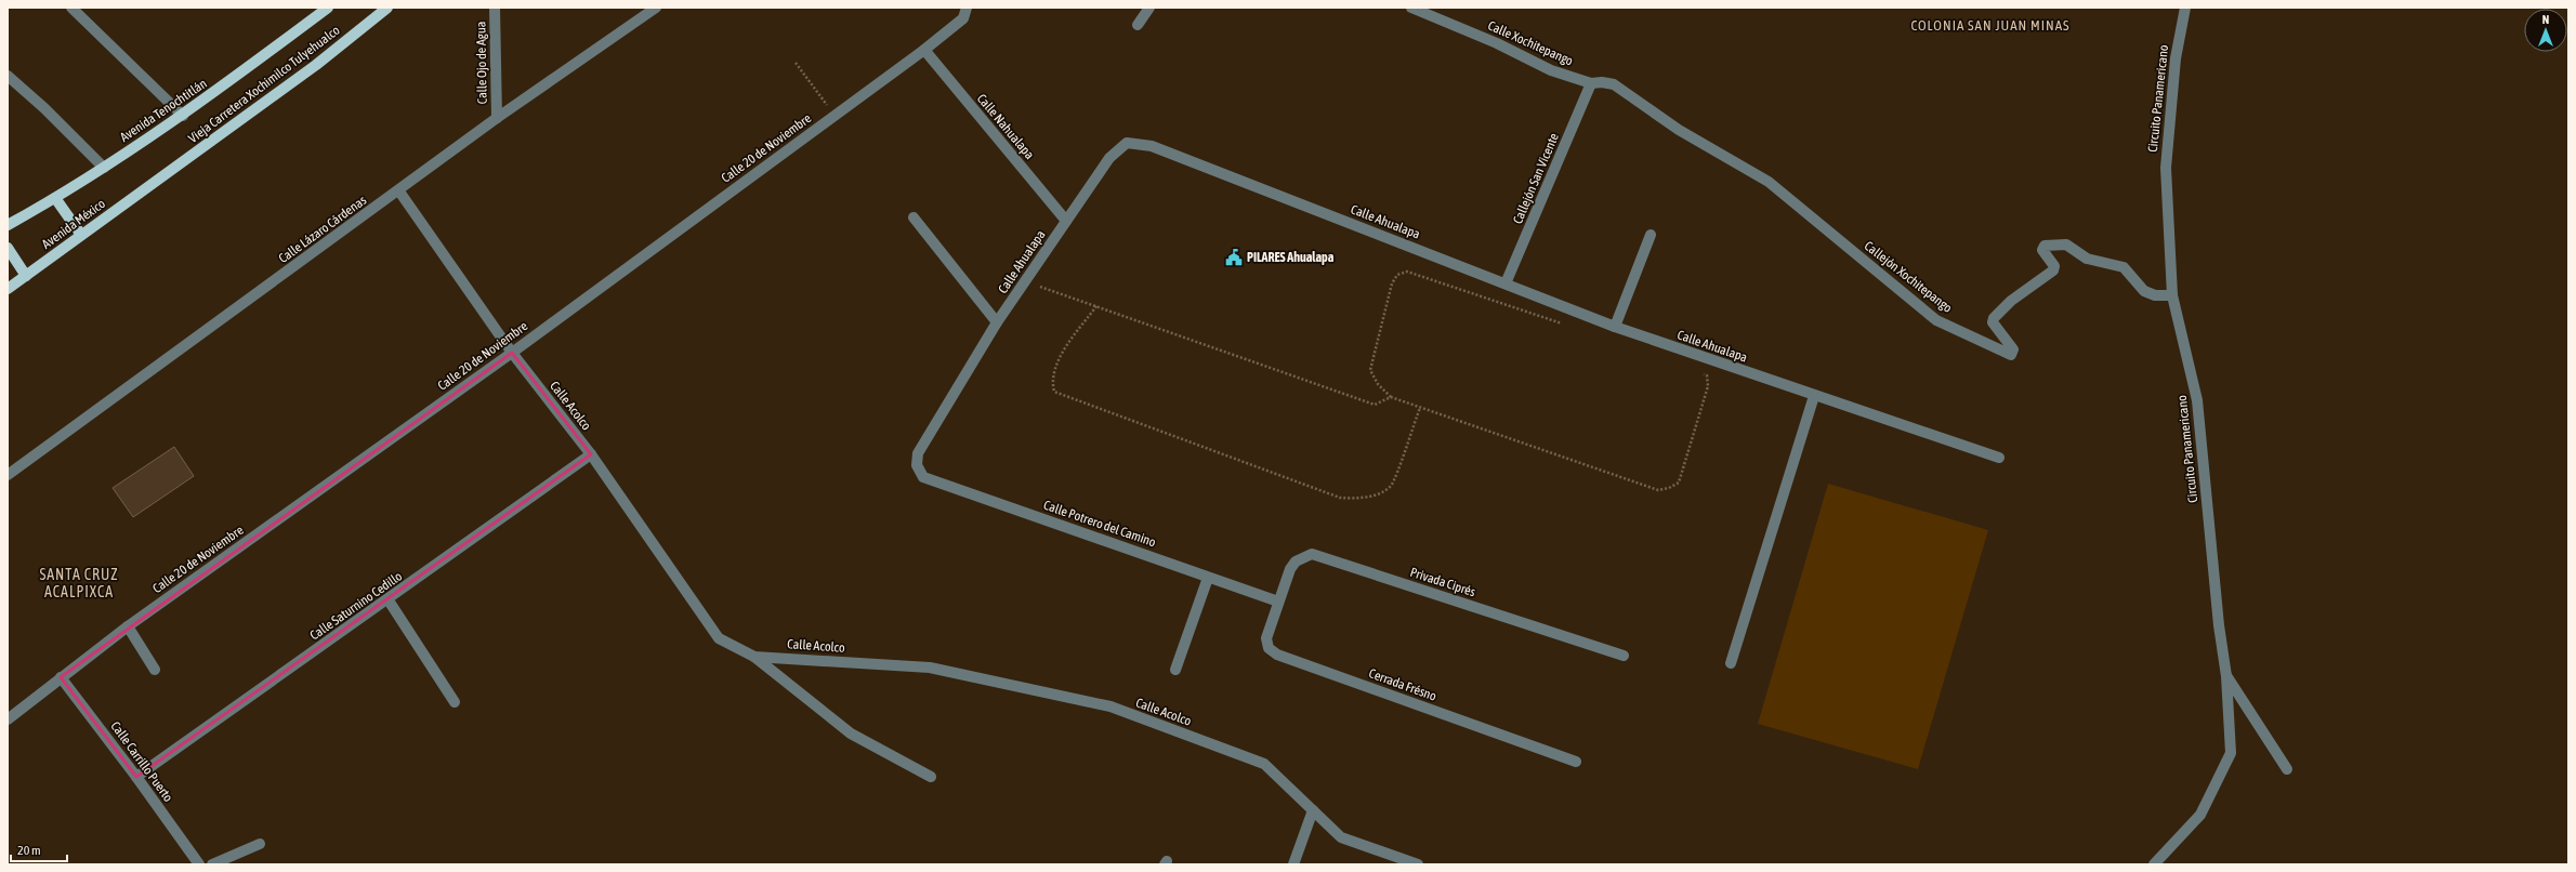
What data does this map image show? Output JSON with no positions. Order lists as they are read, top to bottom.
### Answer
{
  "streets": {
    "main road": ["Vieja Carretera Xochimilco Tulyehualco", "Avenida Tenochtitlán", "Avenida México"],
    "street": [
      "Calle Xochitepango",
      "Calle Ojo de Agua",
      "Circuito Panamericano",
      "Calle Nahualapa",
      "Calle 20 de Noviembre",
      "Callejón San Vicente",
      "Calle Ahualapa",
      "Calle Lázaro Cárdenas",
      "Callejón Xochitepango",
      "Calle Acolco",
      "Calle Potrero del Camino",
      "Privada Ciprés",
      "Calle Saturnino Cedillo",
      "Cerrada Frésno",
      "Calle Carrillo Puerto"
    ]
  },
  "crossings": [
    ["Calle Xochitepango", "Callejón San Vicente"],
    ["Calle Xochitepango", "Callejón Xochitepango"],
    ["Calle Ojo de Agua", "Calle Lázaro Cárdenas"],
    ["Vieja Carretera Xochimilco Tulyehualco", "Avenida México"],
    ["Circuito Panamericano", "Callejón Xochitepango"],
    ["Calle Nahualapa", "Calle 20 de Noviembre"],
    ["Calle Nahualapa", "Calle Ahualapa"],
    ["Calle 20 de Noviembre", "Calle Acolco"],
    ["Calle 20 de Noviembre", "Calle Carrillo Puerto"],
    ["Callejón San Vicente", "Calle Ahualapa"],
    ["Callejón San Vicente", "Callejón Xochitepango"],
    ["Calle Ahualapa", "Calle Potrero del Camino"],
    ["Calle Lázaro Cárdenas", "Calle Acolco"],
    ["Calle Acolco", "Calle Saturnino Cedillo"],
    ["Calle Potrero del Camino", "Privada Ciprés"],
    ["Calle Potrero del Camino", "Cerrada Frésno"],
    ["Privada Ciprés", "Cerrada Frésno"],
    ["Calle Saturnino Cedillo", "Calle Carrillo Puerto"]
  ],
  "districts": ["COLONIA SAN JUAN MINAS", "SANTA CRUZ ACALPIXCA"],
  "places": {
    "public building": ["PILARES Ahualapa"]
  },
  "scale_bar": "20 m",
  "north": "top"
}
